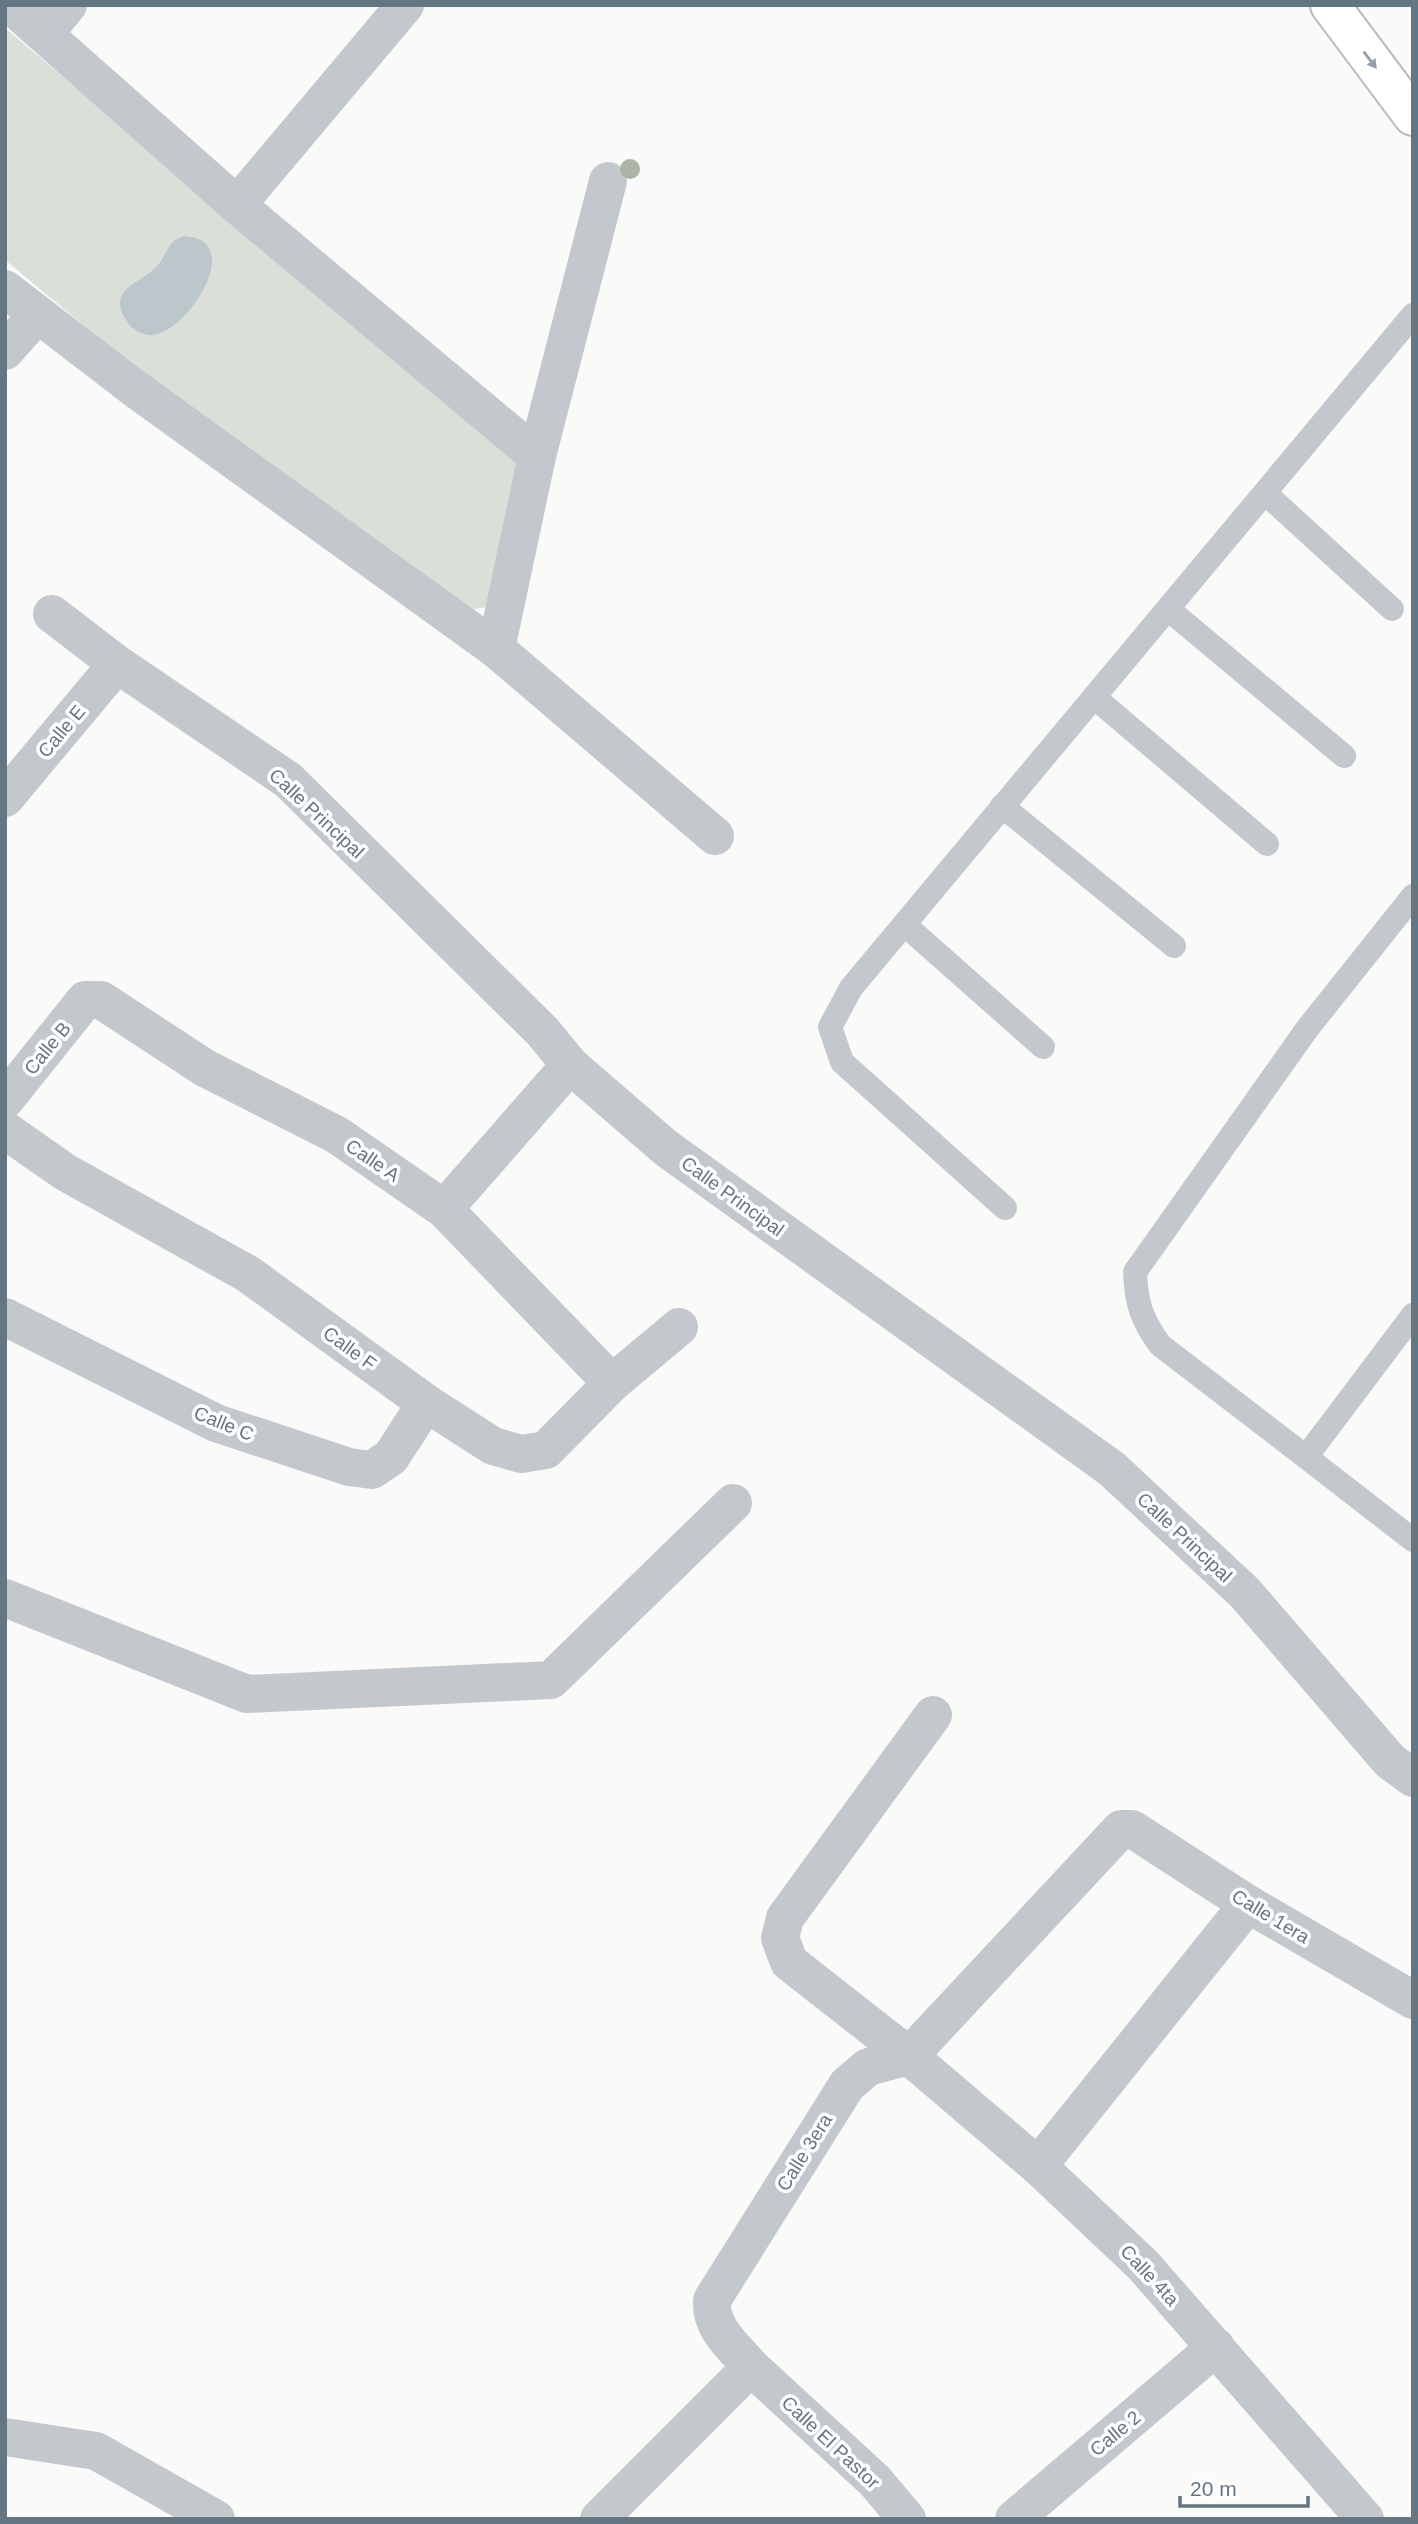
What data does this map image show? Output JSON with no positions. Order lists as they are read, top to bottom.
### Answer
{
  "streets": {
    "street": [
      "Calle E",
      "Calle Principal",
      "Calle B",
      "Calle A",
      "Calle F",
      "Calle C",
      "Calle 1era",
      "Calle 3era",
      "Calle 4ta",
      "Calle 2",
      "Calle El Pastor"
    ]
  },
  "crossings": [
    ["Calle E", "Calle Principal"],
    ["Calle B", "Calle A"],
    ["Calle A", "Calle F"],
    ["Calle F", "Calle C"],
    ["Calle 1era", "Calle 3era"],
    ["Calle 1era", "Calle 4ta"],
    ["Calle 3era", "Calle 4ta"],
    ["Calle 3era", "Calle El Pastor"],
    ["Calle 4ta", "Calle 2"]
  ],
  "scale_bar": "20 m"
}
